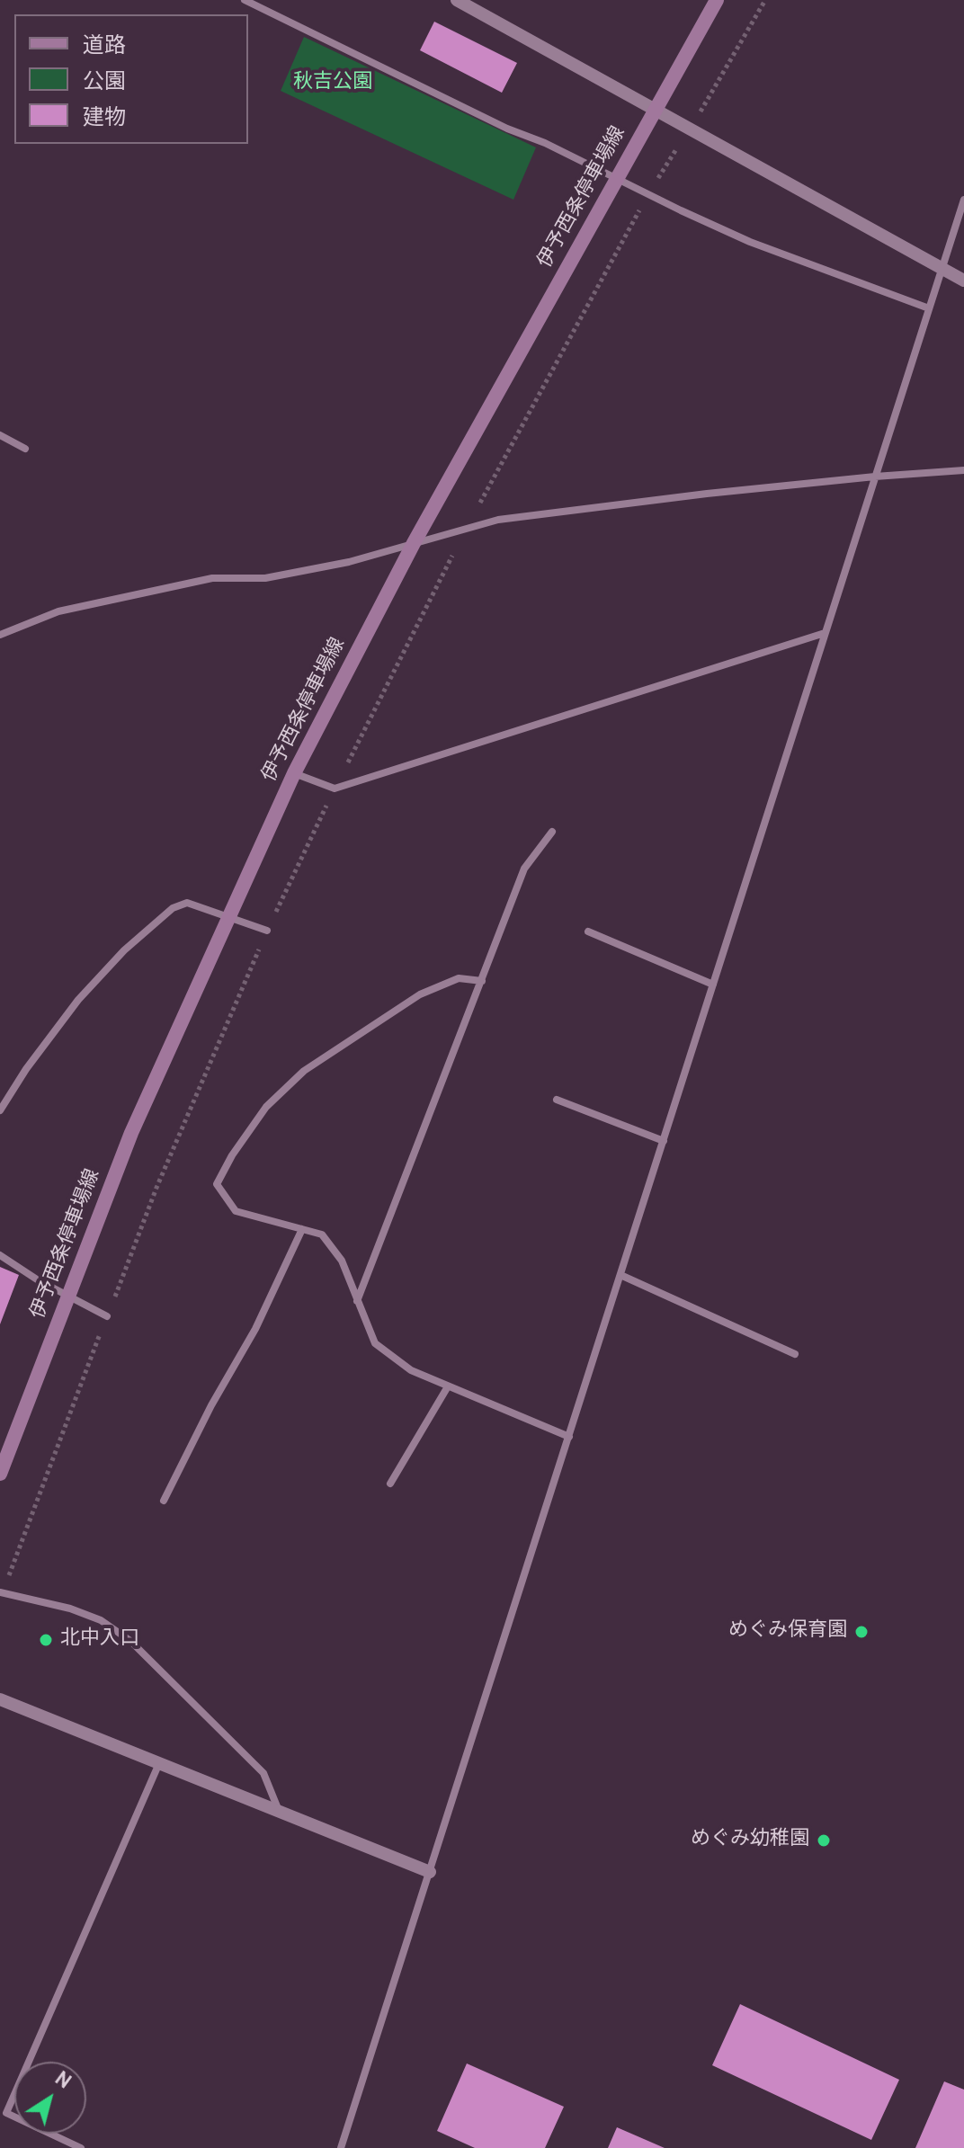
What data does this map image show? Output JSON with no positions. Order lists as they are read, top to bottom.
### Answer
{
  "streets": {
    "main road": ["伊予西条停車場線"]
  },
  "parks": ["秋吉公園"],
  "places": ["めぐみ保育園", "北中入口", "めぐみ幼稚園"],
  "legend": ["道路", "公園", "建物"],
  "north": "top right"
}
